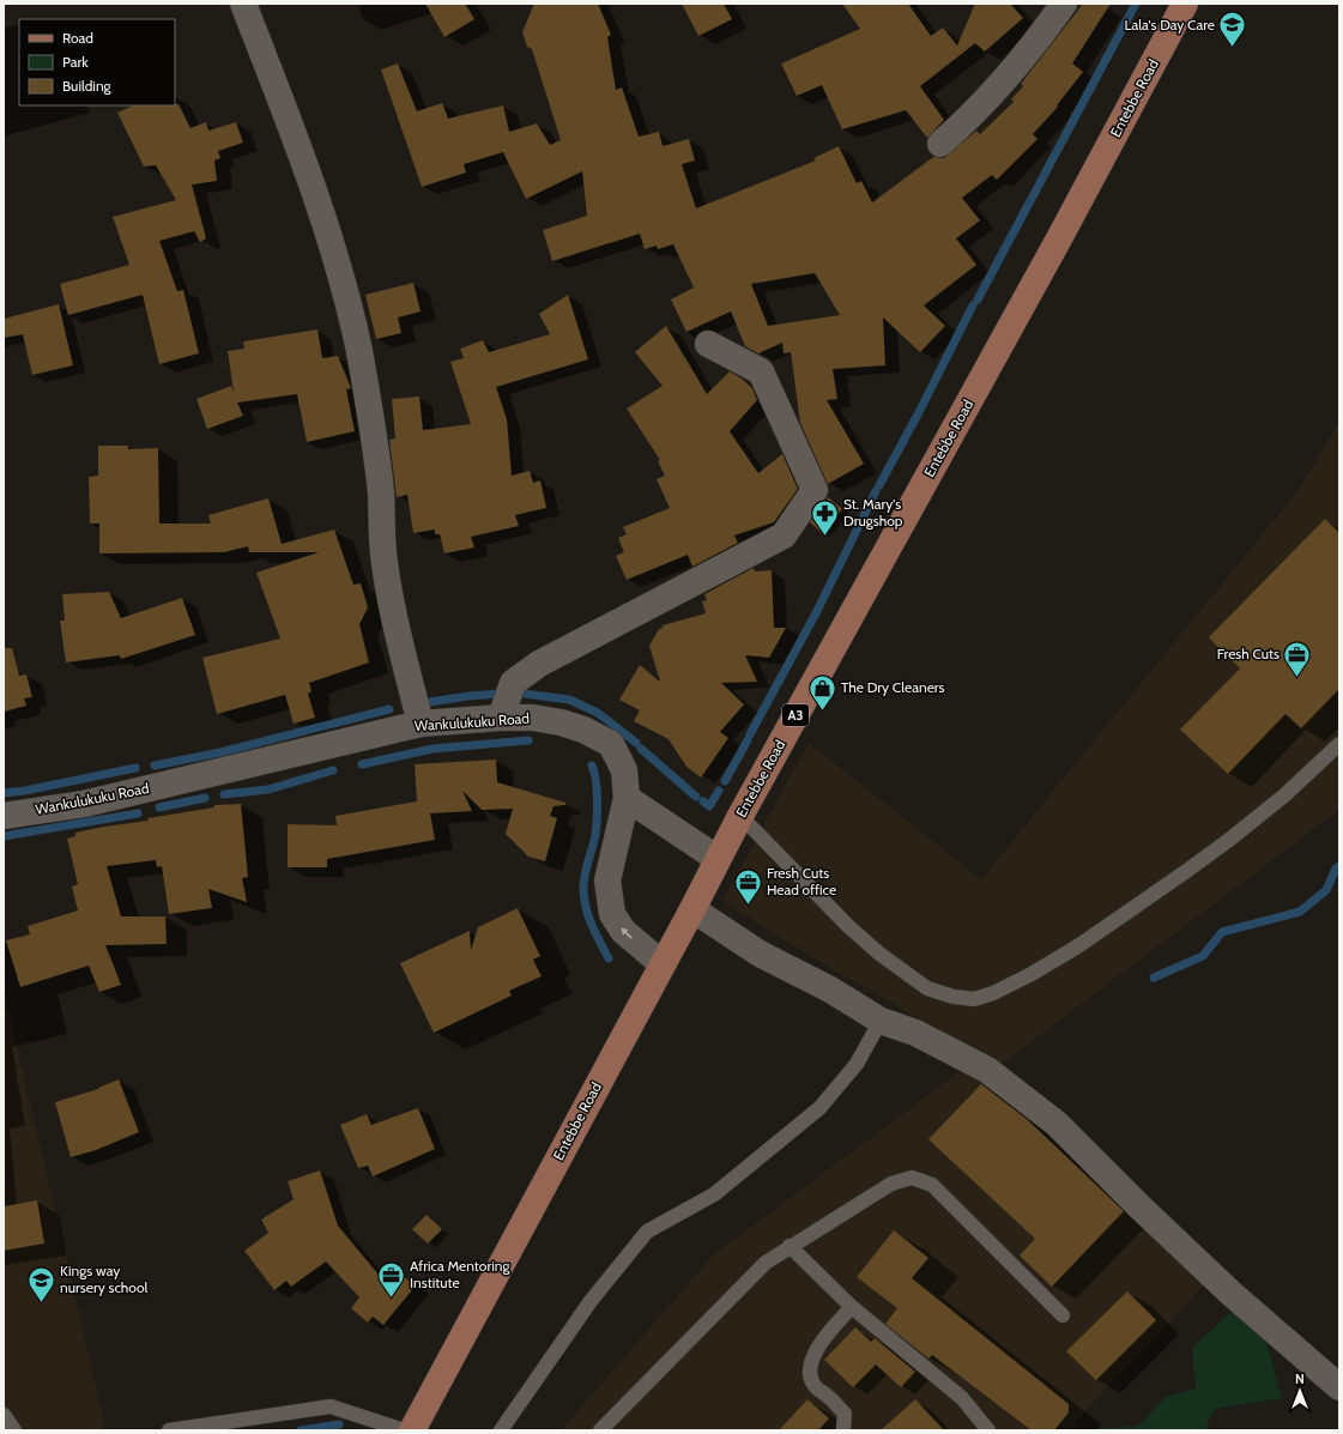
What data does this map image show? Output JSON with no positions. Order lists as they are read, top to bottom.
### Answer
{
  "streets": {
    "main road": ["Entebbe Road", "A3"],
    "street": ["Wankulukuku Road"]
  },
  "crossings": [
    ["Entebbe Road", "Wankulukuku Road"]
  ],
  "places": {
    "school or university": ["Lala's Day Care", "Kings way nursery school"],
    "pharmacy": ["St. Mary's Drugshop"],
    "office": ["Fresh Cuts", "Fresh Cuts Head office", "Africa Mentoring Institute"],
    "shop": ["The Dry Cleaners"]
  },
  "legend": ["Road", "Park", "Building"],
  "north": "top"
}
